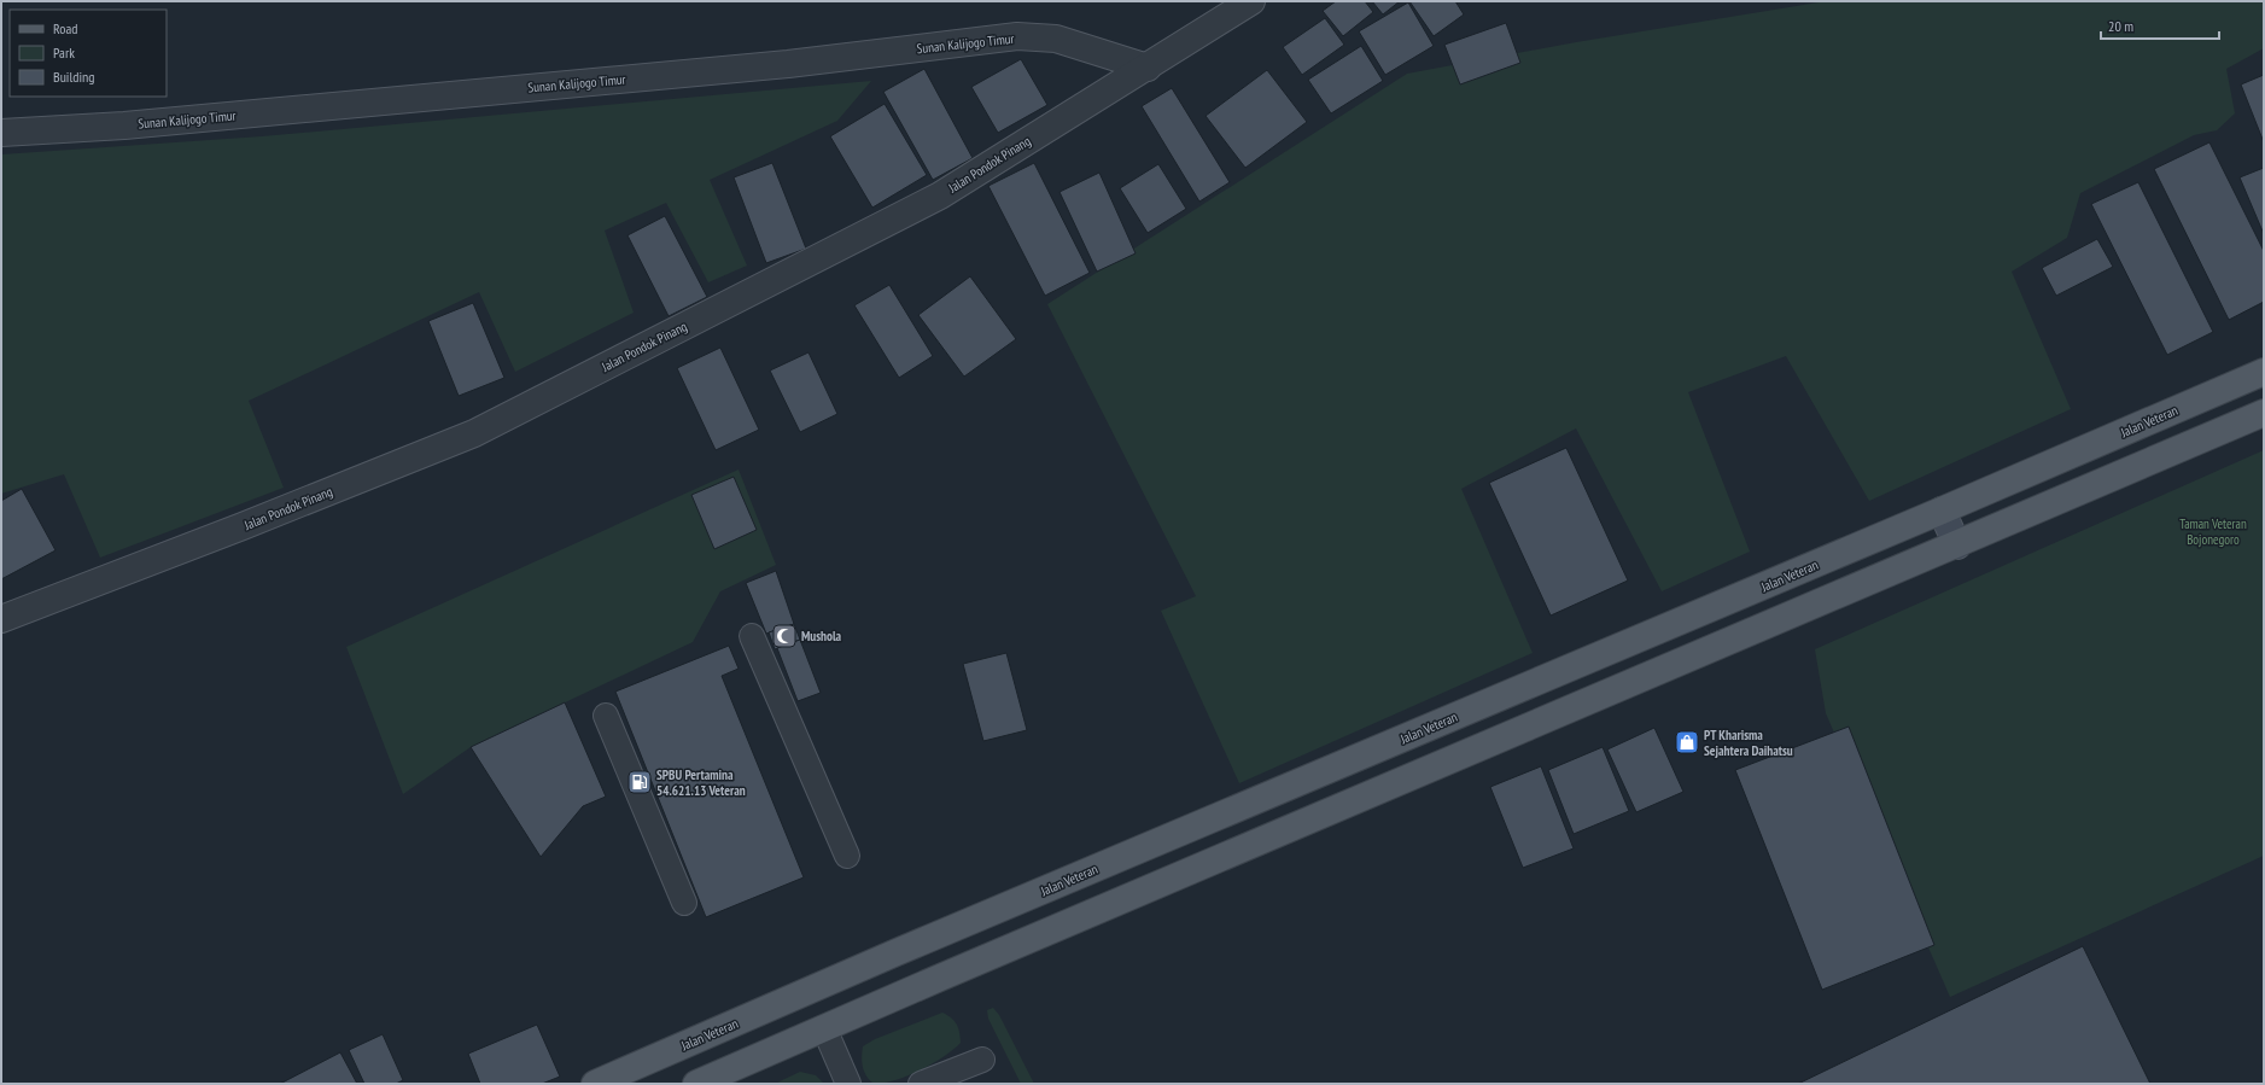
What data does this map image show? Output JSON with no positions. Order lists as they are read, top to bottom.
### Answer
{
  "streets": {
    "main road": ["Jalan Veteran"],
    "street": ["Sunan Kalijogo Timur", "Jalan Pondok Pinang"]
  },
  "crossings": [
    ["Sunan Kalijogo Timur", "Jalan Pondok Pinang"]
  ],
  "parks": ["Taman Veteran Bojonegoro"],
  "places": {
    "mosque": ["Mushola"],
    "shop": ["PT Kharisma Sejahtera Daihatsu"],
    "fuel station": ["SPBU Pertamina 54.621.13 Veteran"]
  },
  "legend": ["Road", "Park", "Building"],
  "scale_bar": "20 m"
}
